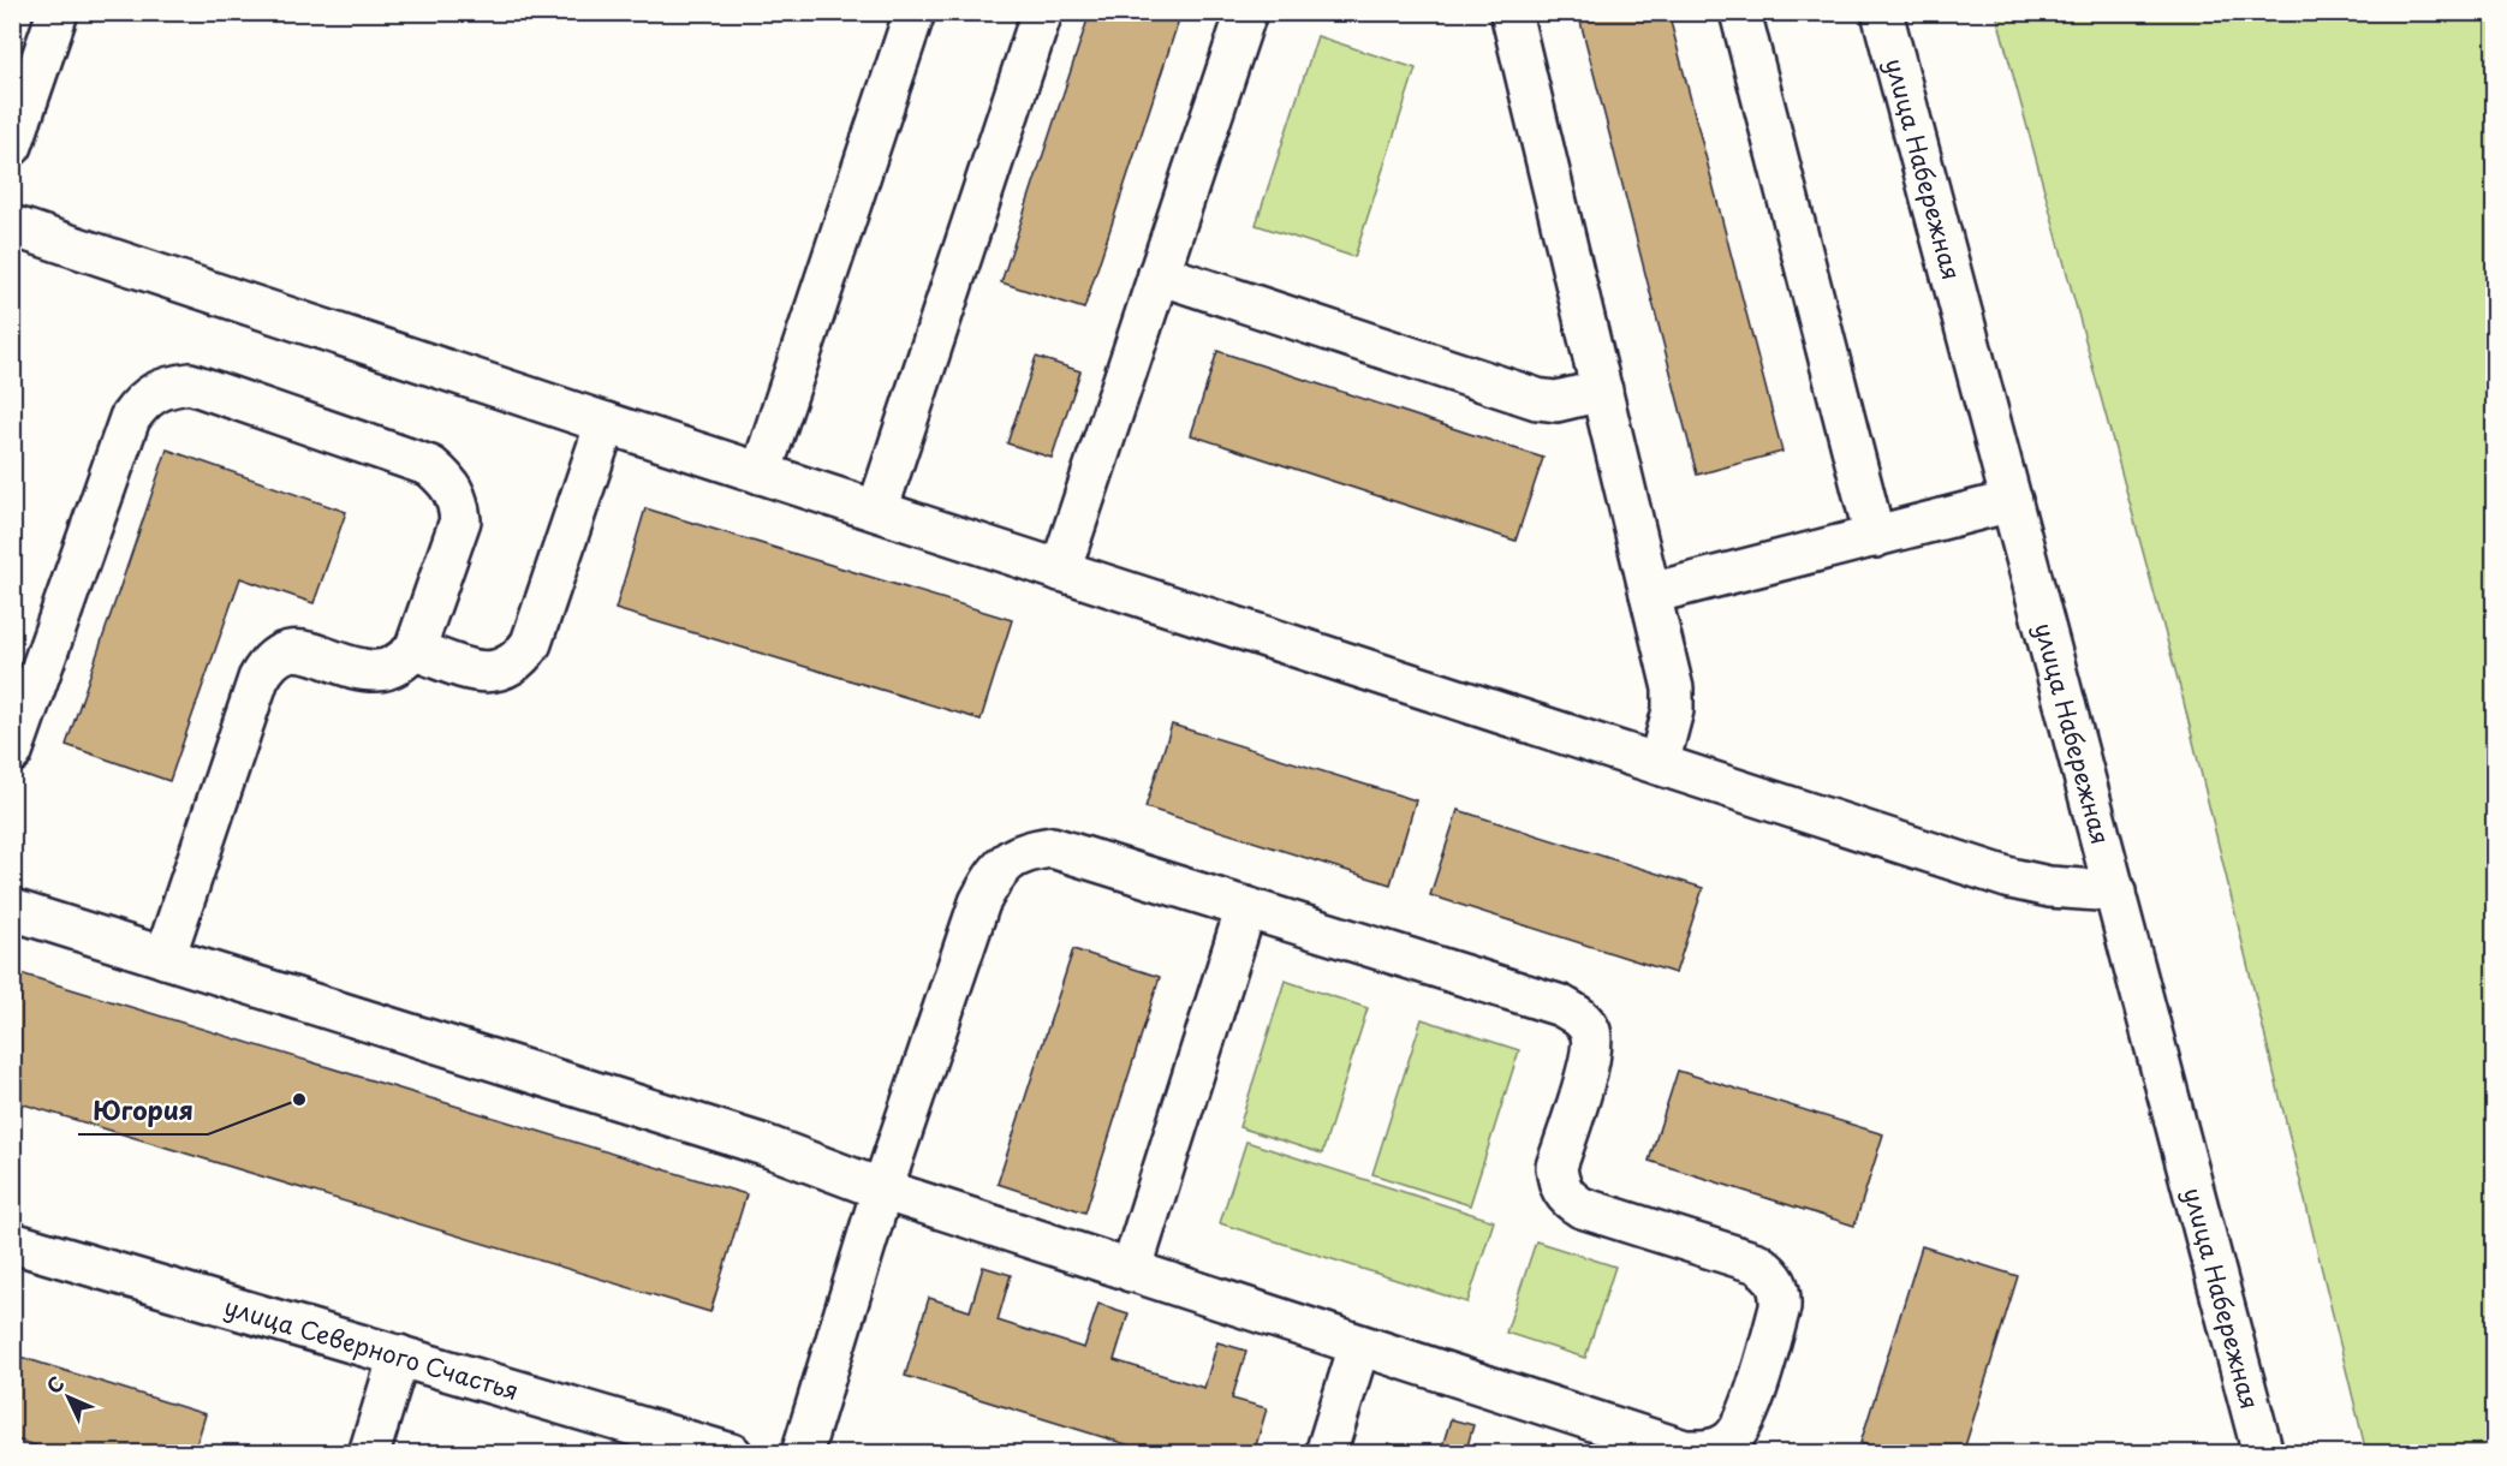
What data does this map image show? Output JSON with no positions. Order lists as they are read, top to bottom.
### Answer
{
  "streets": {
    "street": ["улица Набережная", "улица Северного Счастья"]
  },
  "places": ["Югория"],
  "north": "top left"
}
